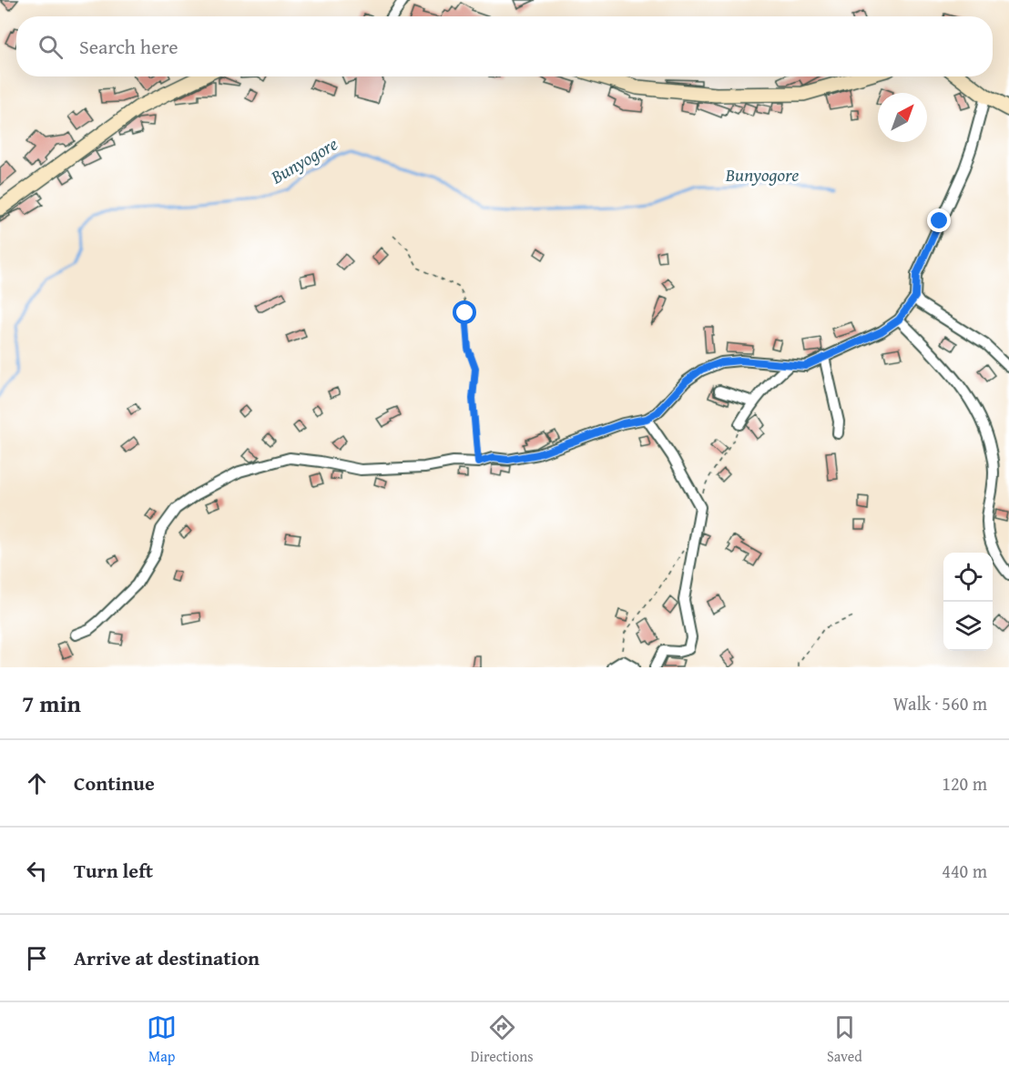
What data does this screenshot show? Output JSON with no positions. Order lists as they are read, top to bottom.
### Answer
{
  "water": ["Bunyogore"],
  "north": "top right",
  "page": {
    "search": "Search here",
    "heading": ["7 min", "Walk · 560 m"],
    "list": [
      ["Continue", "120 m"],
      ["Turn left", "440 m"],
      "Arrive at destination"
    ],
    "nav": ["Map", "Directions", "Saved"]
  }
}
